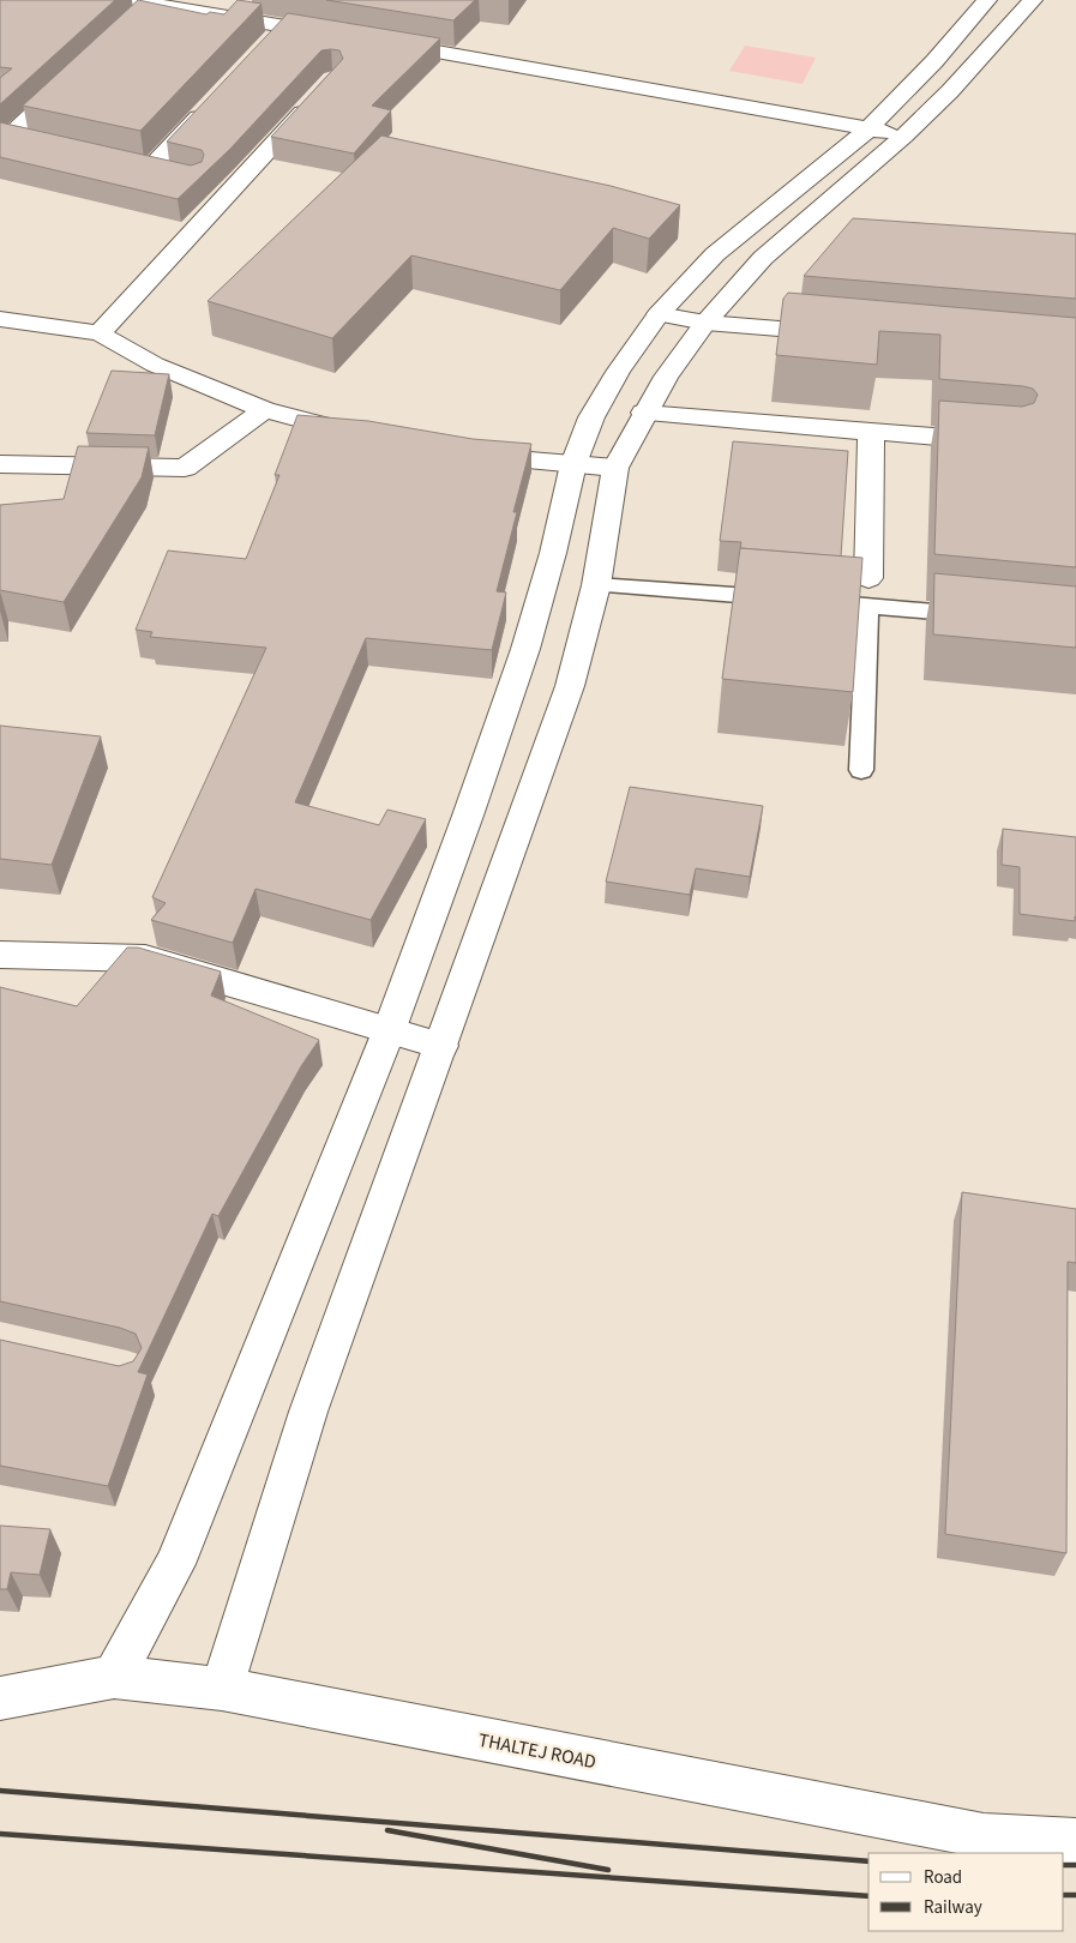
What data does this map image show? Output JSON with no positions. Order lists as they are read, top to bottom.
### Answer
{
  "streets": {
    "street": ["THALTEJ ROAD"]
  },
  "legend": ["Road", "Railway"]
}
